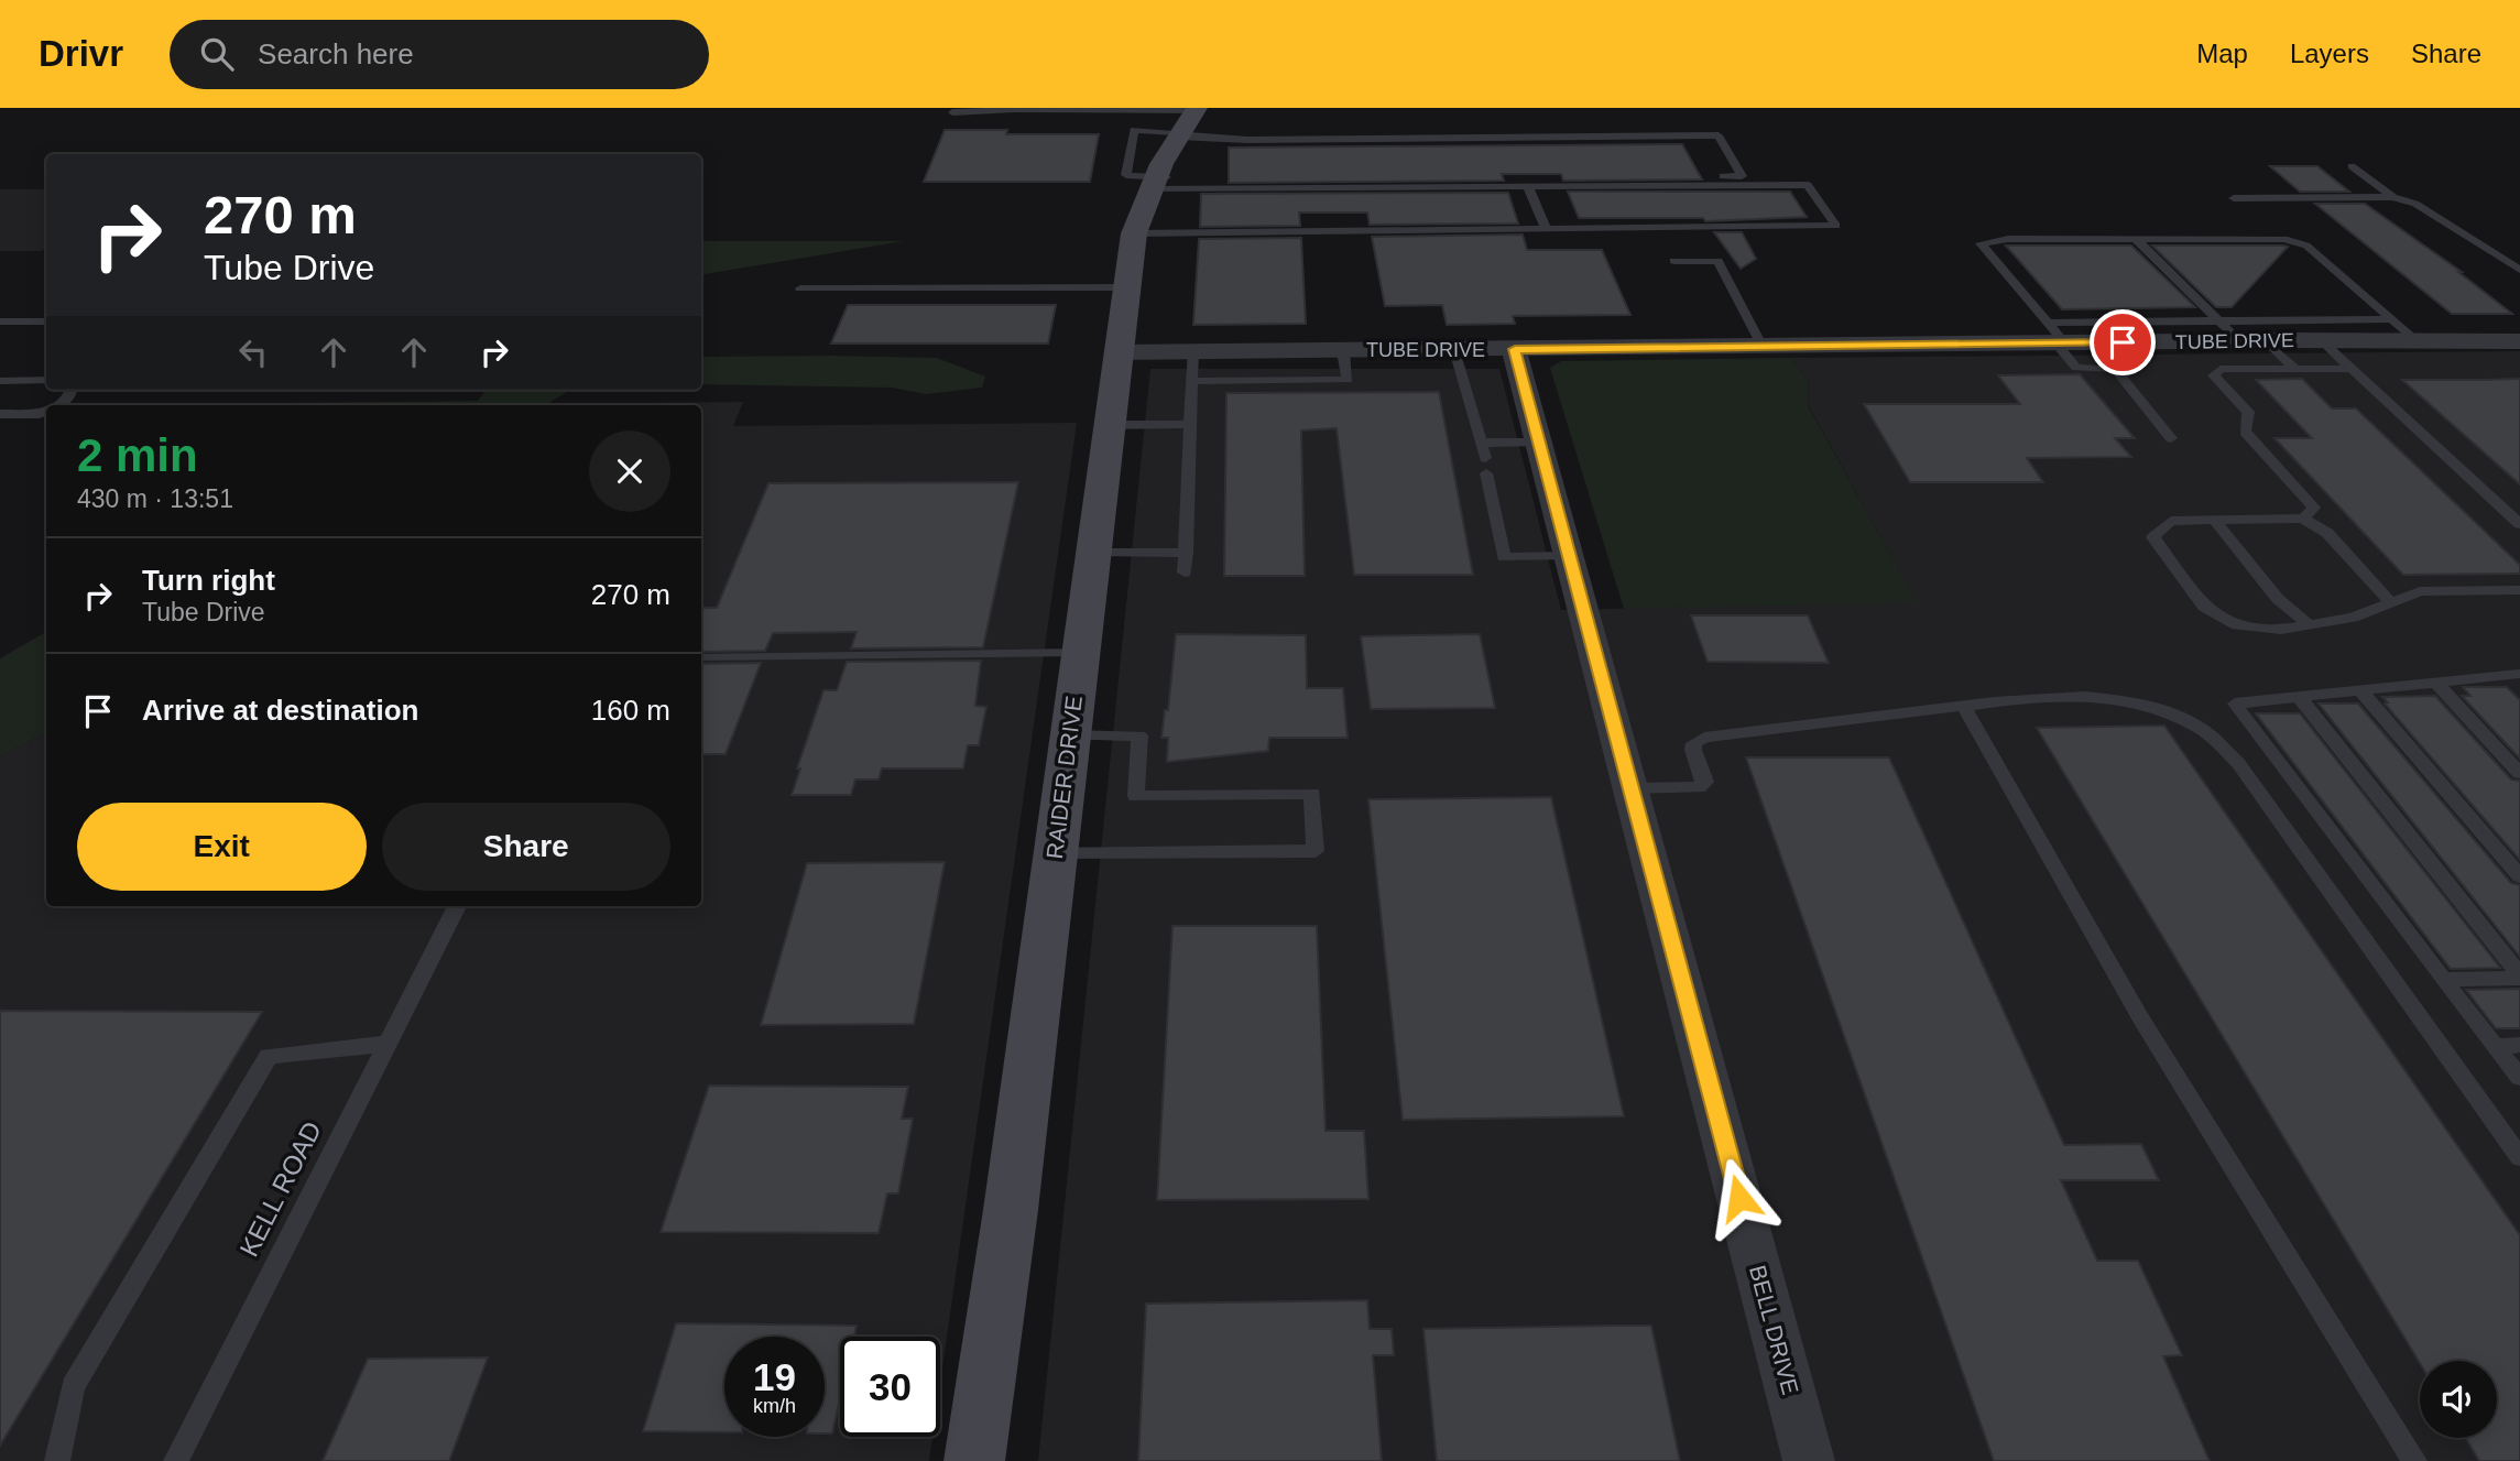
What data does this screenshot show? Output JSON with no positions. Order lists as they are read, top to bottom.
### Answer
{
  "streets": {
    "main road": ["RAIDER DRIVE"],
    "street": ["TUBE DRIVE", "BELL DRIVE"],
    "lane": ["KELL ROAD"]
  },
  "crossings": [
    ["TUBE DRIVE", "RAIDER DRIVE"],
    ["TUBE DRIVE", "BELL DRIVE"]
  ],
  "page": {
    "header": "Drivr",
    "search": "Search here",
    "nav": ["Map", "Layers", "Share"],
    "turn": ["270 m", "Tube Drive"],
    "heading": ["2 min", "430 m · 13:51"],
    "list": [
      {
        "name": "Turn right",
        "note": "Tube Drive",
        "value": "270 m"
      },
      {
        "name": "Arrive at destination",
        "value": "160 m"
      }
    ],
    "buttons": ["Exit", "Share"],
    "speed": "19 km/h",
    "limit": "30"
  }
}
